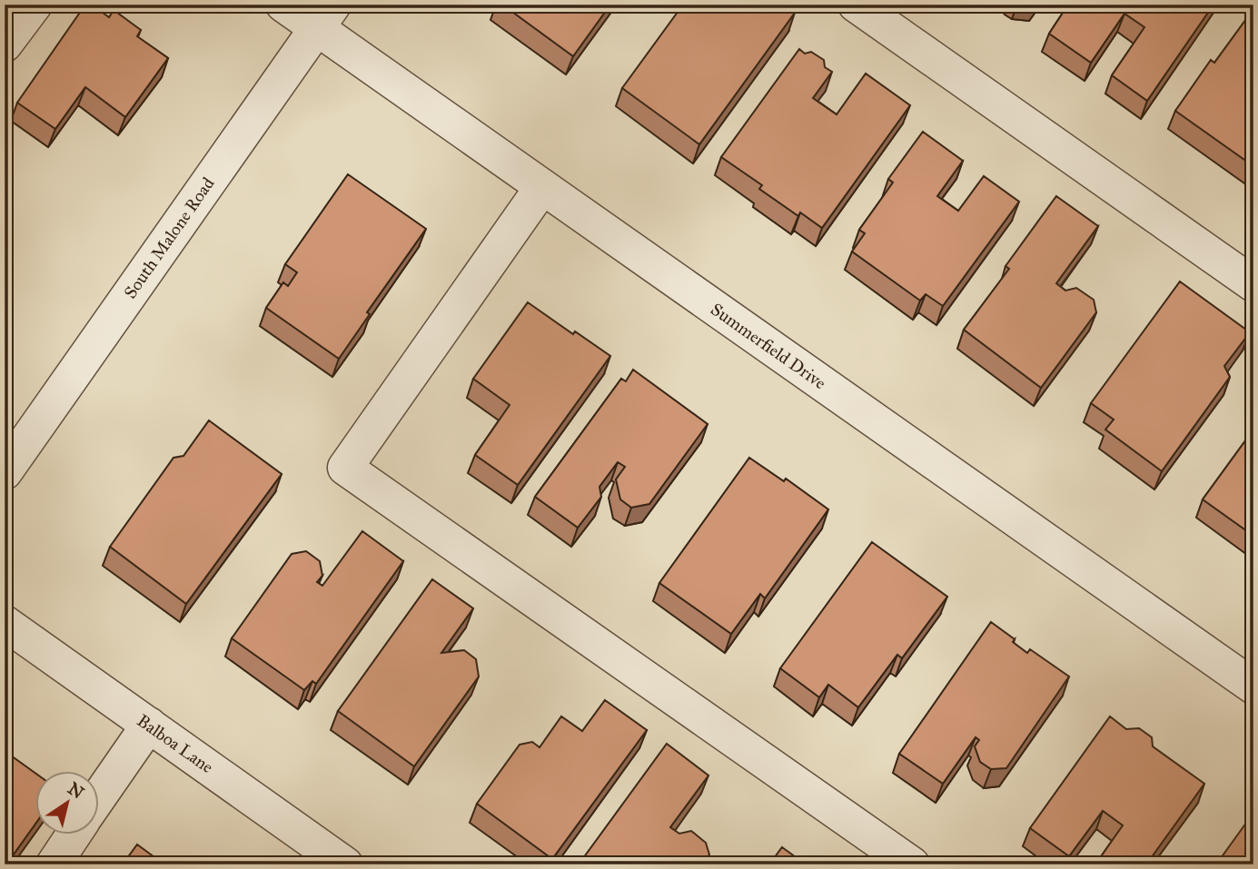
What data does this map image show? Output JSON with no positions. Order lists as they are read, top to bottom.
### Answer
{
  "streets": {
    "street": ["South Malone Road", "Summerfield Drive", "Balboa Lane"]
  },
  "crossings": [
    ["South Malone Road", "Summerfield Drive"]
  ],
  "north": "top right"
}
